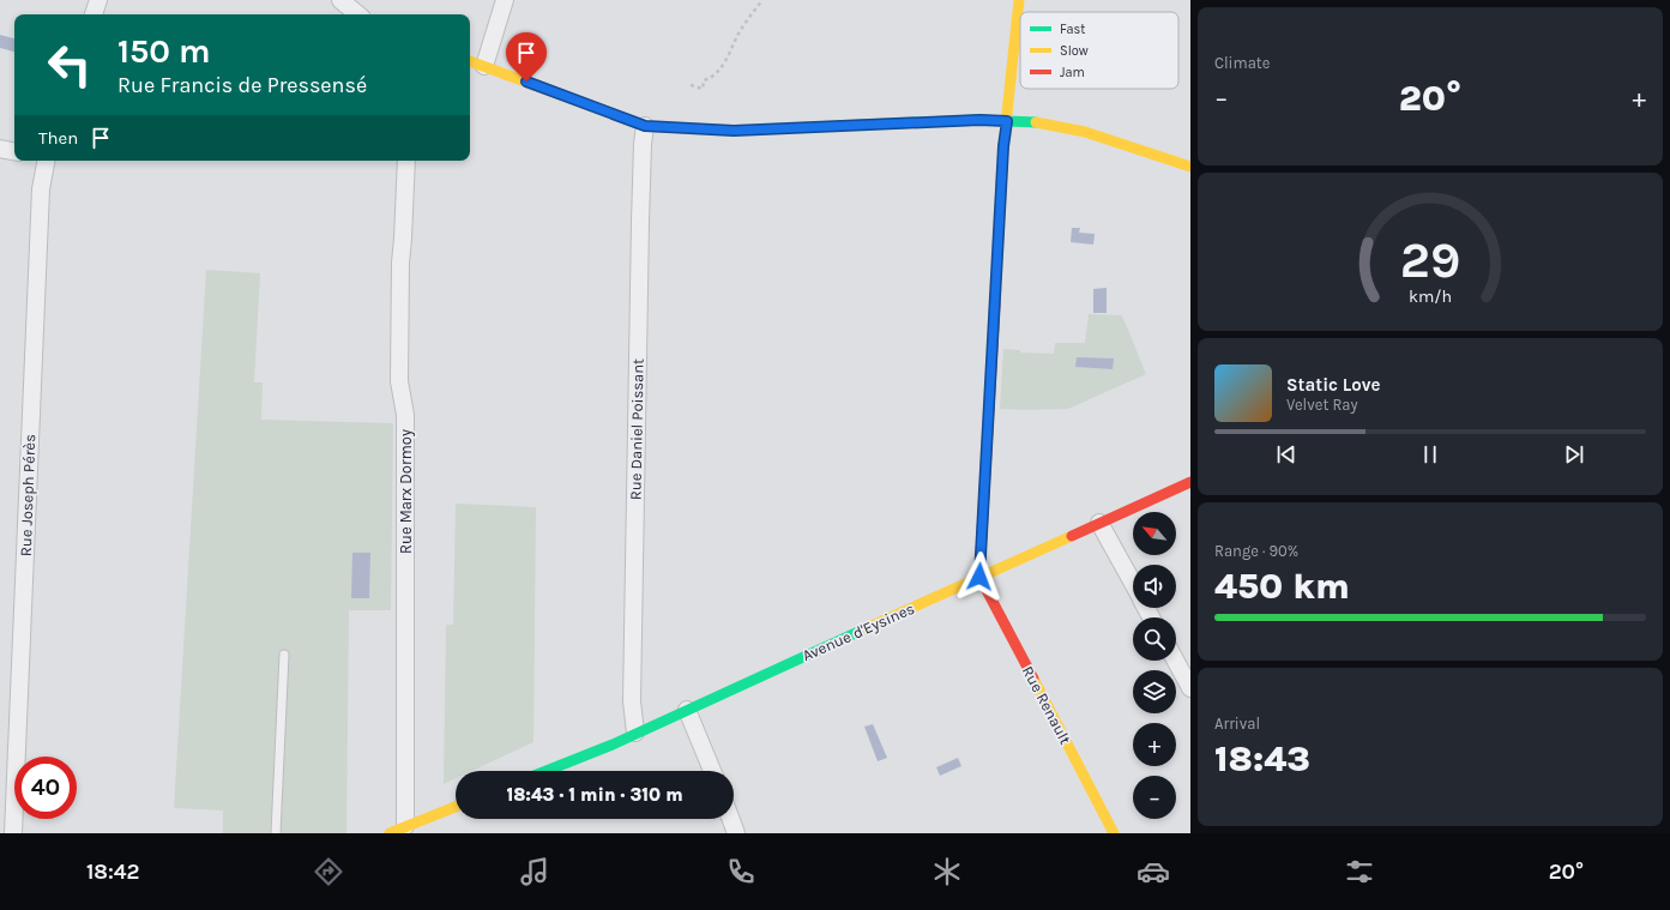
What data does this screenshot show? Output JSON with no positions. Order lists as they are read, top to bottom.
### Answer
{
  "streets": {
    "street": [
      "Rue Daniel Poissant",
      "Rue Marx Dormoy",
      "Rue Joseph Pérès",
      "Avenue d'Eysines",
      "Rue Renault"
    ]
  },
  "crossings": [
    ["Rue Daniel Poissant", "Avenue d'Eysines"],
    ["Avenue d'Eysines", "Rue Renault"]
  ],
  "legend": ["Fast", "Slow", "Jam"],
  "north": "top left",
  "page": {
    "tile": [
      "Climate",
      ["Range · 90%", "450 km"],
      ["Arrival", "18:43"]
    ],
    "turn": ["150 m", "Rue Francis de Pressensé"],
    "heat": ["−", "20°", "+"],
    "then": "Then",
    "song": ["Static Love", "Velvet Ray"],
    "map_buttons": ["+", "−"],
    "limit": "40",
    "trip": "18:43 · 1 min · 310 m",
    "tabs": ["18:42", "20°"],
    "gauge": ["29", "km/h"]
  }
}
